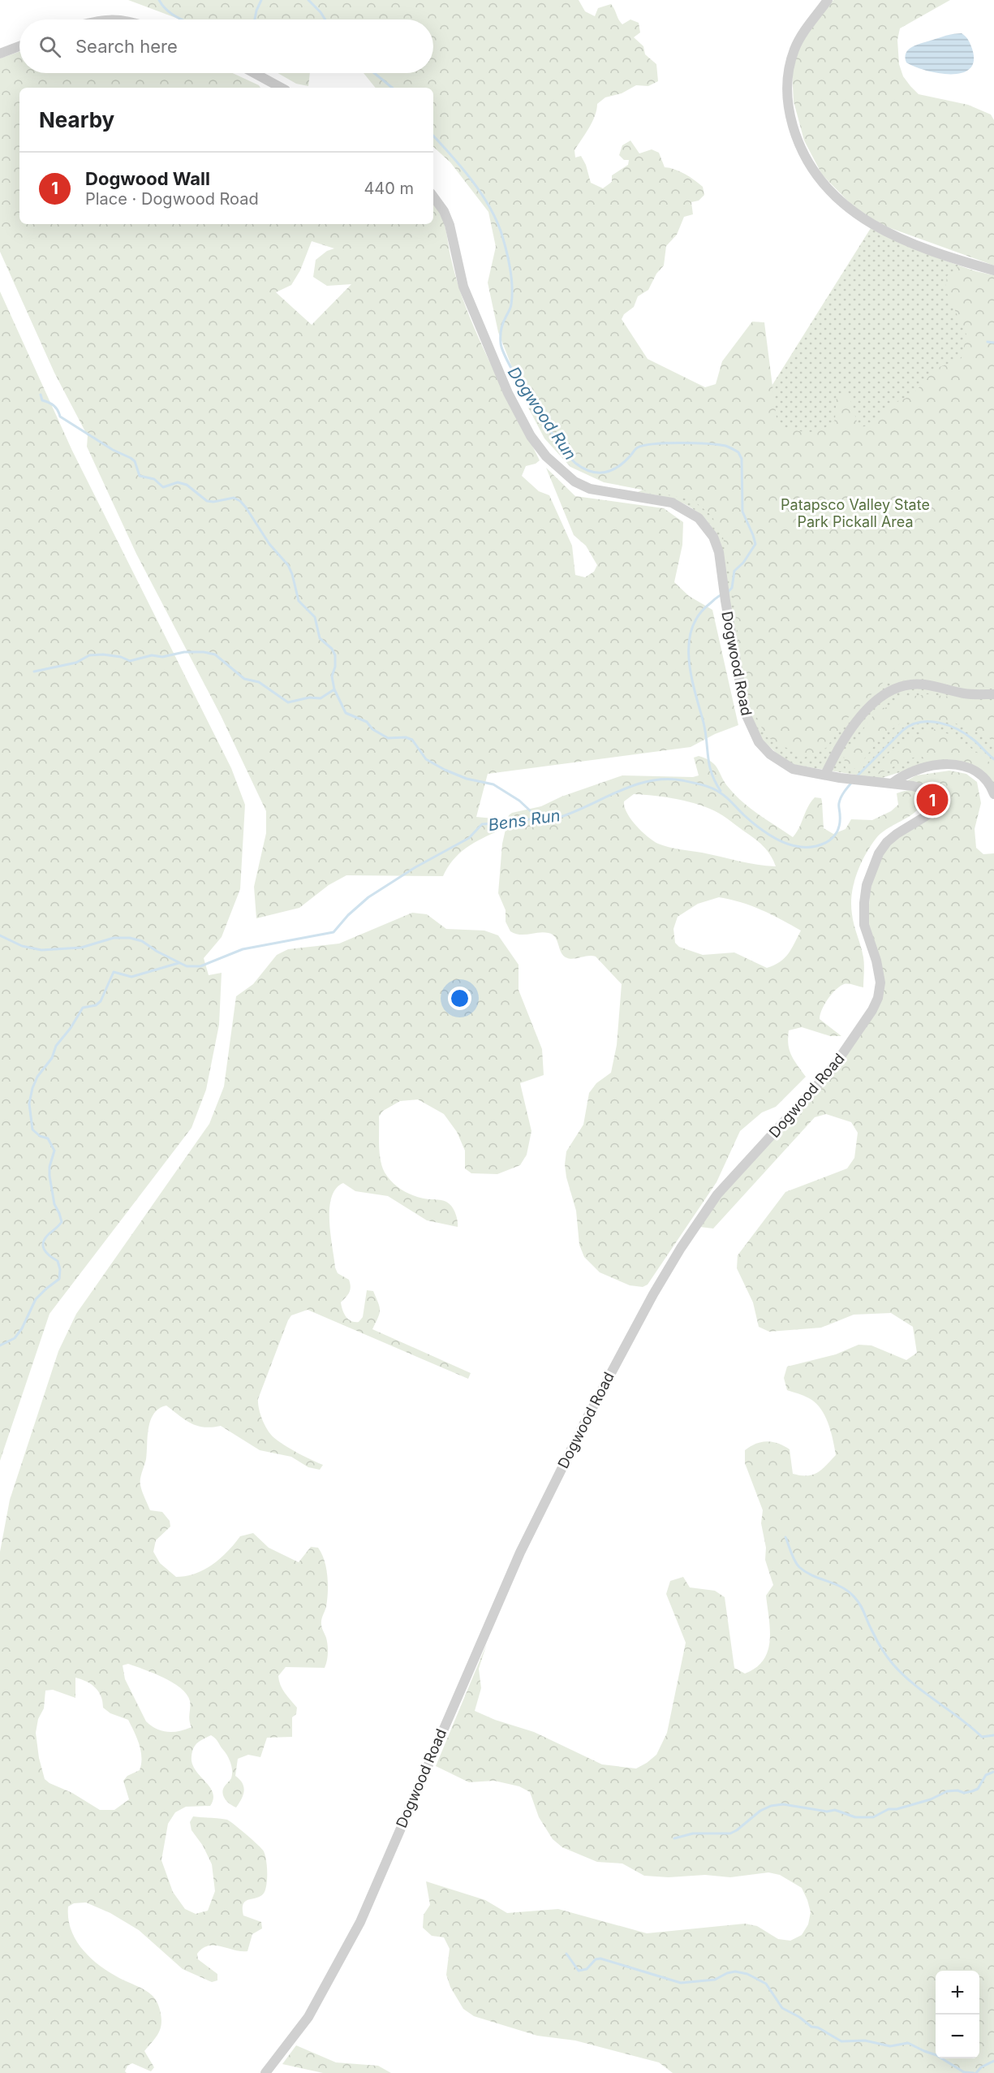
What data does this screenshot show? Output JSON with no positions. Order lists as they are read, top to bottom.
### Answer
{
  "streets": {
    "street": ["Dogwood Road"]
  },
  "water": ["Dogwood Run", "Bens Run"],
  "parks": ["Patapsco Valley State Park Pickall Area"],
  "page": {
    "search": "Search here",
    "heading": "Nearby",
    "list": [
      {
        "mark": "1",
        "name": "Dogwood Wall",
        "note": "Place · Dogwood Road",
        "value": "440 m"
      }
    ],
    "pins": "1",
    "map_buttons": ["+", "−"]
  }
}
